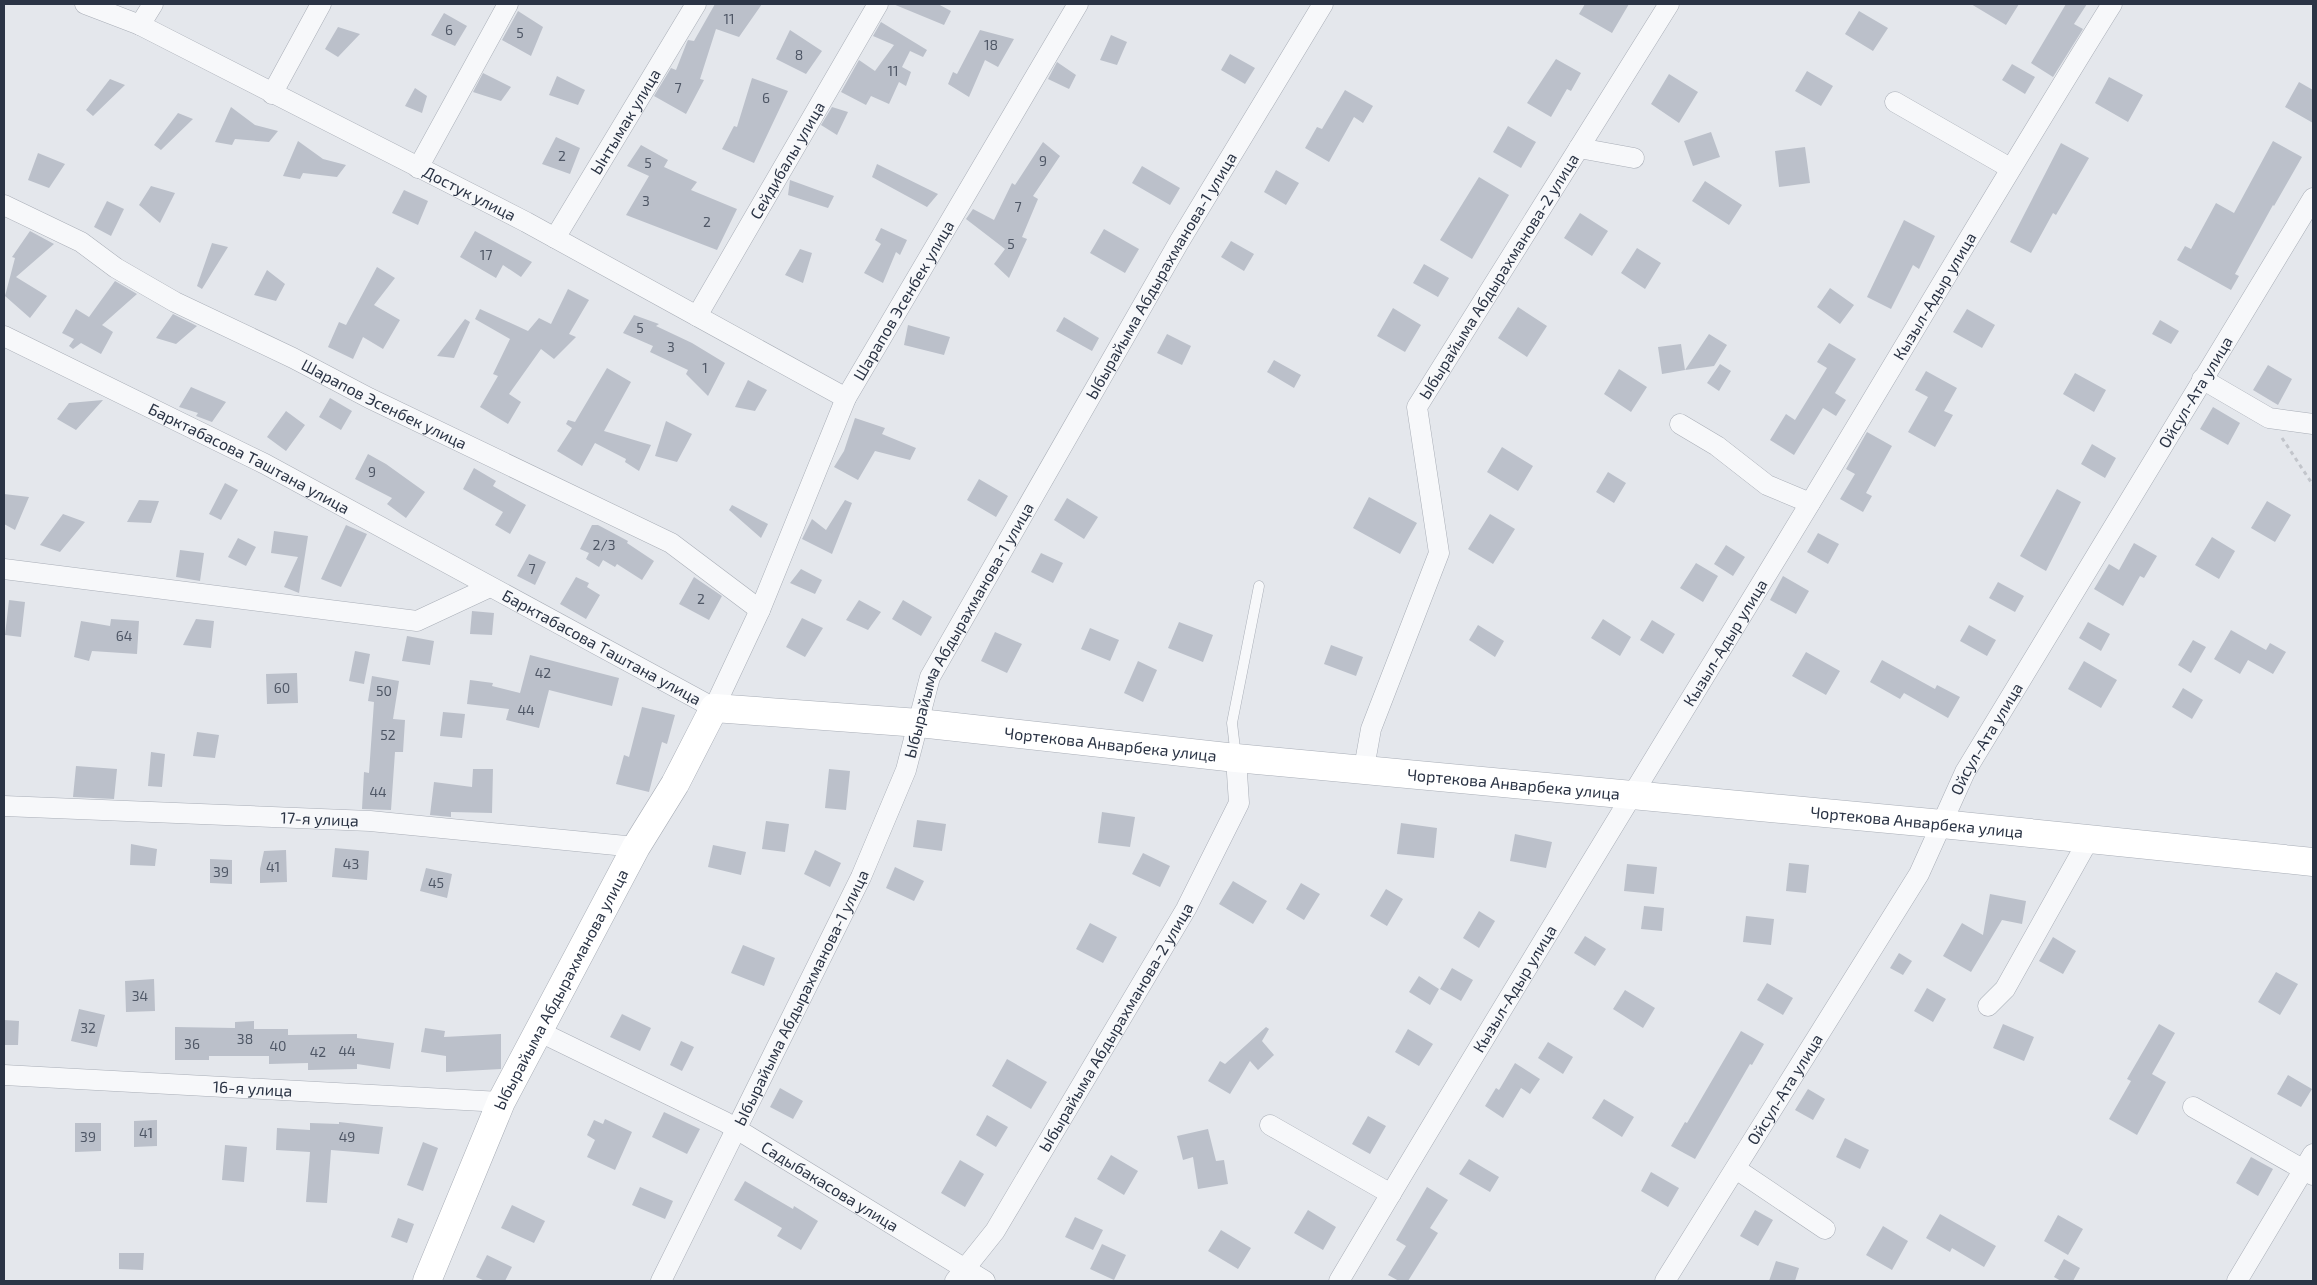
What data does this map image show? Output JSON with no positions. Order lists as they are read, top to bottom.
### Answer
{
  "streets": {
    "street": [
      "Ынтымак улица",
      "Сейдибалы улица",
      "Достук улица",
      "Ыбырайыма Абдырахманова-1 улица",
      "Ыбырайыма Абдырахманова-2 улица",
      "Кызыл-Адыр улица",
      "Шарапов Эсенбек улица",
      "Ойсул-Ата улица",
      "Барктабасова Таштана улица",
      "Чортекова Анварбека улица",
      "17-я улица",
      "Ыбырайыма Абдырахманова улица",
      "16-я улица",
      "Садыбакасова улица"
    ]
  },
  "crossings": [
    ["Ынтымак улица", "Достук улица"],
    ["Сейдибалы улица", "Достук улица"],
    ["Достук улица", "Шарапов Эсенбек улица"],
    ["Ыбырайыма Абдырахманова-1 улица", "Чортекова Анварбека улица"],
    ["Ыбырайыма Абдырахманова-1 улица", "Садыбакасова улица"],
    ["Ыбырайыма Абдырахманова-2 улица", "Чортекова Анварбека улица"],
    ["Ыбырайыма Абдырахманова-2 улица", "Садыбакасова улица"],
    ["Кызыл-Адыр улица", "Чортекова Анварбека улица"],
    ["Шарапов Эсенбек улица", "Барктабасова Таштана улица"],
    ["Шарапов Эсенбек улица", "Чортекова Анварбека улица"],
    ["Шарапов Эсенбек улица", "Ыбырайыма Абдырахманова улица"],
    ["Ойсул-Ата улица", "Чортекова Анварбека улица"],
    ["Барктабасова Таштана улица", "Чортекова Анварбека улица"],
    ["Барктабасова Таштана улица", "Ыбырайыма Абдырахманова улица"],
    ["Чортекова Анварбека улица", "Ыбырайыма Абдырахманова улица"],
    ["17-я улица", "Ыбырайыма Абдырахманова улица"],
    ["Ыбырайыма Абдырахманова улица", "16-я улица"],
    ["Ыбырайыма Абдырахманова улица", "Садыбакасова улица"]
  ],
  "house_numbers": [
    "11",
    "6",
    "5",
    "18",
    "8",
    "11",
    "7",
    "6",
    "2",
    "9",
    "5",
    "3",
    "7",
    "2",
    "5",
    "17",
    "5",
    "3",
    "1",
    "9",
    "2/3",
    "7",
    "2",
    "64",
    "42",
    "60",
    "50",
    "44",
    "52",
    "44",
    "43",
    "41",
    "39",
    "45",
    "34",
    "32",
    "38",
    "36",
    "40",
    "44",
    "42",
    "41",
    "39",
    "49"
  ]
}
